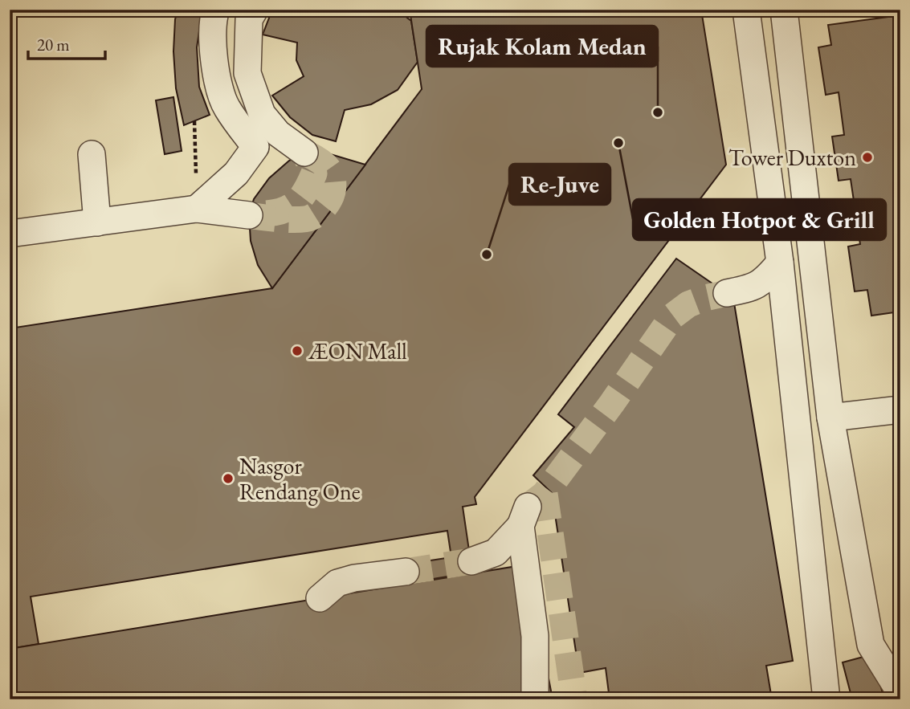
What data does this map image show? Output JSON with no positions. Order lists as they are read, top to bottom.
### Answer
{
  "places": [
    "Rujak Kolam Medan",
    "Golden Hotpot & Grill",
    "Tower Duxton",
    "Re-Juve",
    "ÆON Mall",
    "Nasgor Rendang One"
  ],
  "scale_bar": "20 m"
}
